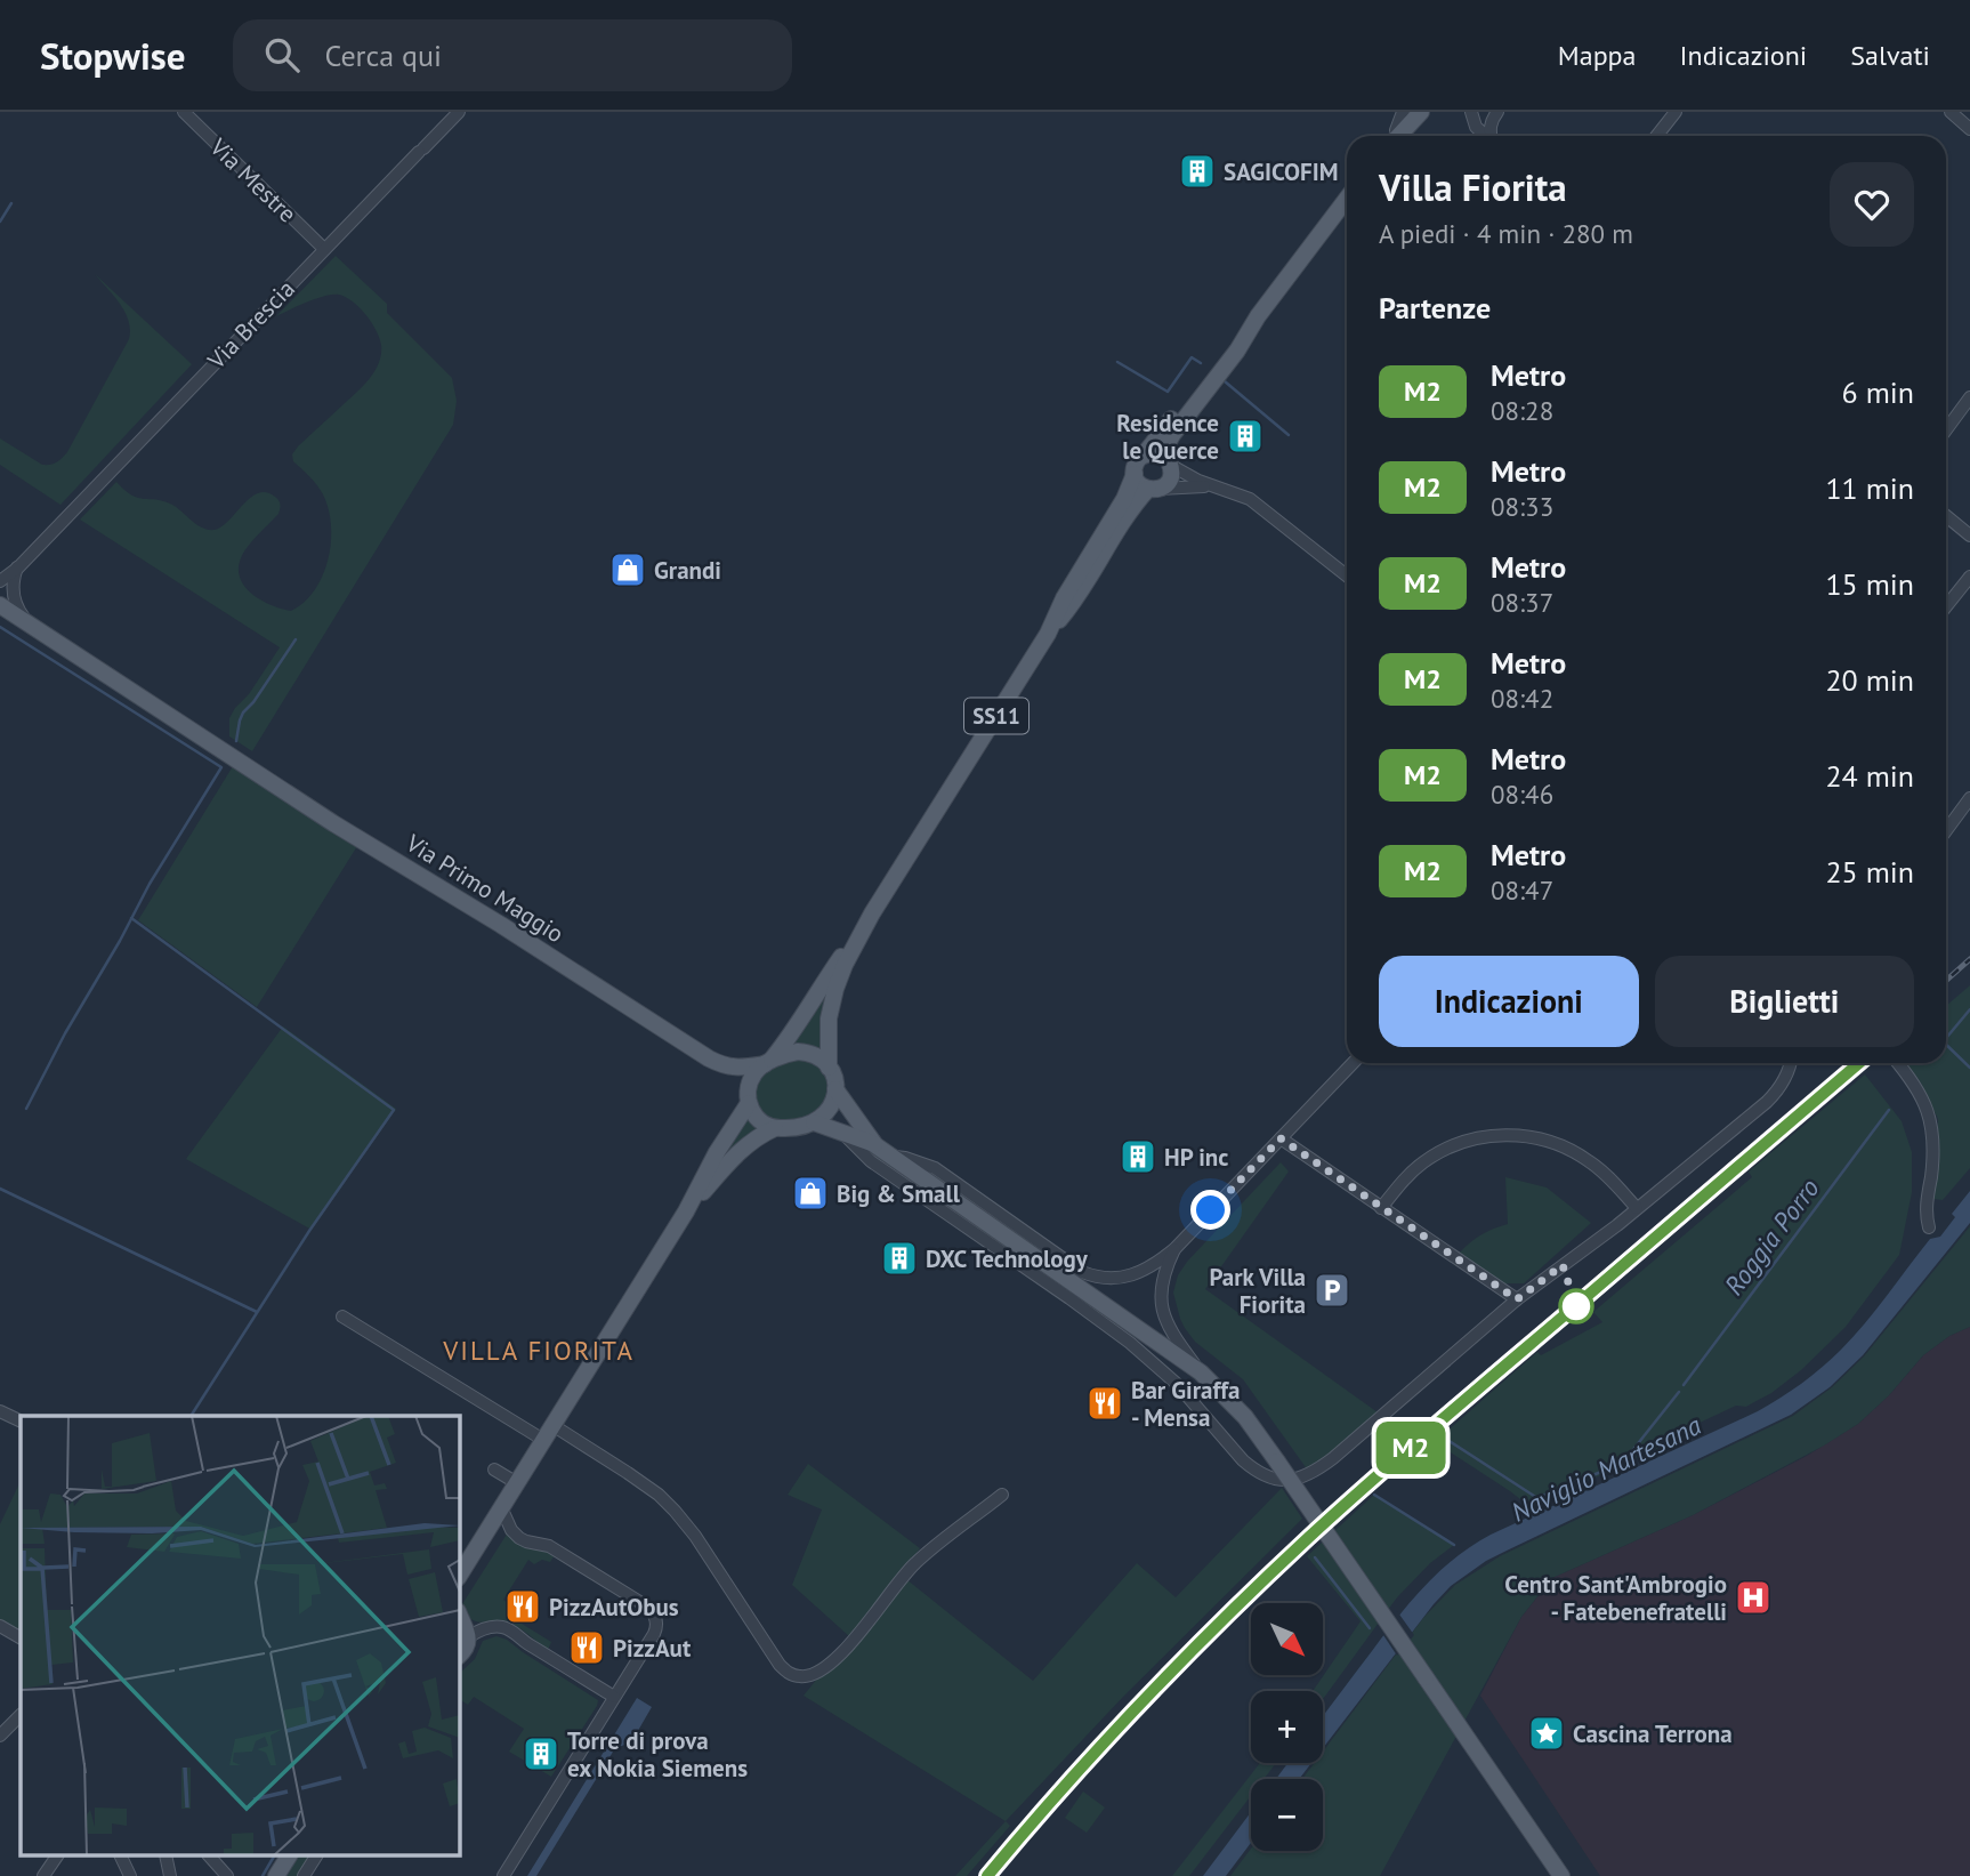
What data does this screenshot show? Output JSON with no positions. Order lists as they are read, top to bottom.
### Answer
{
  "streets": {
    "main road": ["SS11", "Via Primo Maggio"],
    "street": ["Via Mestre", "Via Brescia"]
  },
  "crossings": [
    ["Via Mestre", "Via Brescia"],
    ["SS11", "Via Primo Maggio"]
  ],
  "districts": ["VILLA FIORITA"],
  "water": ["Roggia Porro", "Naviglio Martesana"],
  "places": {
    "building": [
      "SAGICOFIM",
      "Residence le Querce",
      "HP inc",
      "DXC Technology",
      "Torre di prova ex Nokia Siemens"
    ],
    "shop": ["Grandi", "Big & Small"],
    "parking": ["Park Villa Fiorita"],
    "restaurant": ["Bar Giraffa - Mensa", "PizzAutObus", "PizzAut"],
    "hospital": ["Centro Sant'Ambrogio - Fatebenefratelli"],
    "place": ["Cascina Terrona"]
  },
  "lines": ["metro line M2"],
  "north": "bottom right",
  "page": {
    "header": "Stopwise",
    "search": "Cerca qui",
    "nav": ["Mappa", "Indicazioni", "Salvati"],
    "on_map": "M2",
    "heading": [
      ["Villa Fiorita", "A piedi · 4 min · 280 m"],
      "Partenze"
    ],
    "list": [
      {
        "mark": "M2",
        "name": "Metro",
        "note": "08:28",
        "value": "6 min"
      },
      {
        "mark": "M2",
        "name": "Metro",
        "note": "08:33",
        "value": "11 min"
      },
      {
        "mark": "M2",
        "name": "Metro",
        "note": "08:37",
        "value": "15 min"
      },
      {
        "mark": "M2",
        "name": "Metro",
        "note": "08:42",
        "value": "20 min"
      },
      {
        "mark": "M2",
        "name": "Metro",
        "note": "08:46",
        "value": "24 min"
      },
      {
        "mark": "M2",
        "name": "Metro",
        "note": "08:47",
        "value": "25 min"
      }
    ],
    "buttons": ["Indicazioni", "Biglietti"],
    "map_buttons": ["+", "−"]
  }
}
